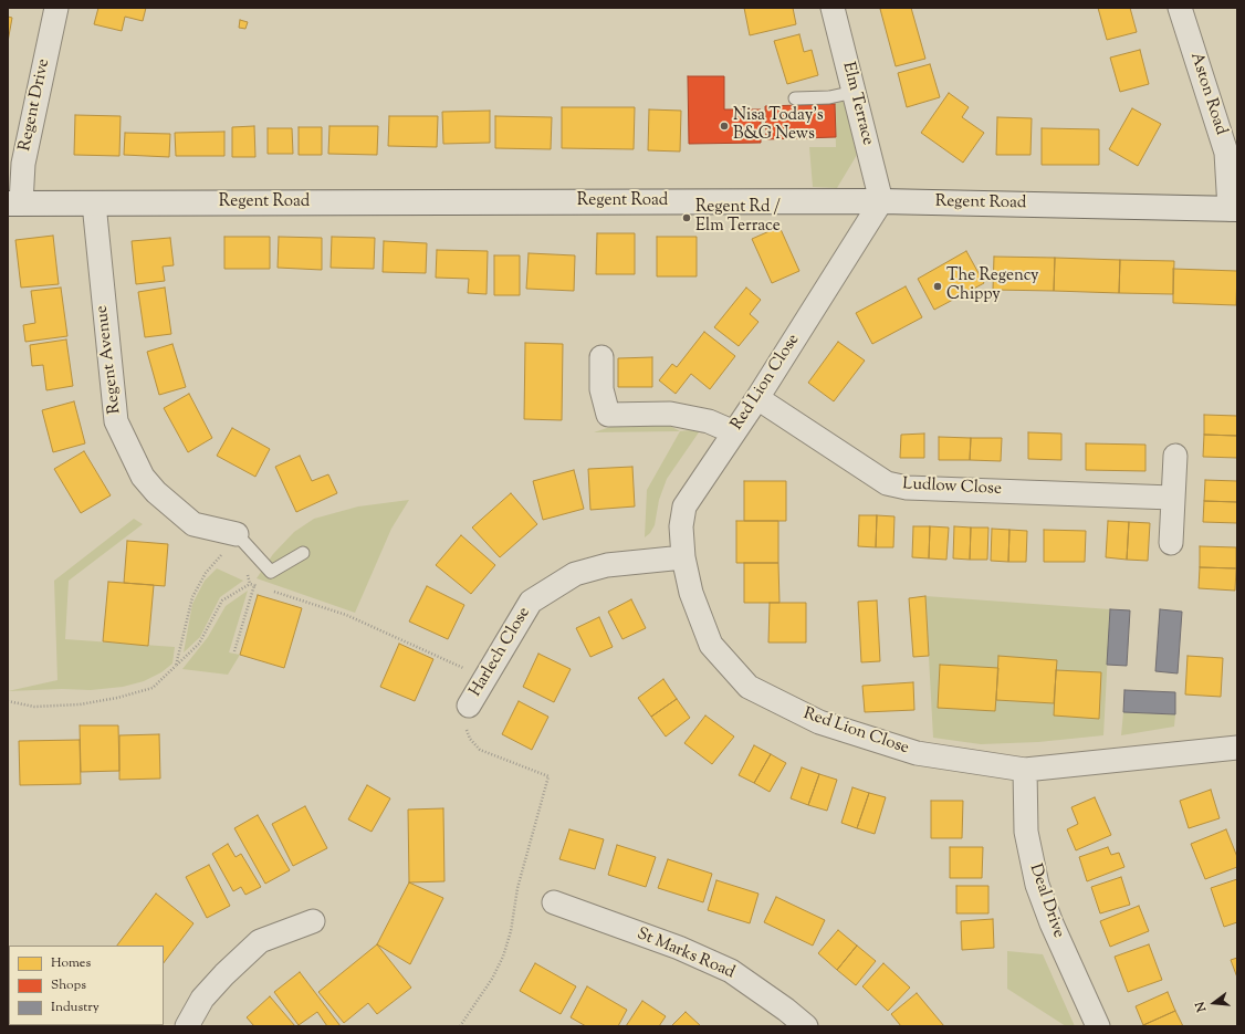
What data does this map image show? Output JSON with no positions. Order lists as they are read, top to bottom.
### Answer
{
  "streets": {
    "street": [
      "Aston Road",
      "Elm Terrace",
      "Regent Drive",
      "Regent Road",
      "Regent Avenue",
      "Red Lion Close",
      "Ludlow Close",
      "Harlech Close",
      "Deal Drive",
      "St Marks Road"
    ]
  },
  "crossings": [
    ["Aston Road", "Regent Road"],
    ["Elm Terrace", "Regent Road"],
    ["Elm Terrace", "Red Lion Close"],
    ["Regent Drive", "Regent Road"],
    ["Regent Road", "Regent Avenue"],
    ["Regent Road", "Red Lion Close"],
    ["Red Lion Close", "Ludlow Close"],
    ["Red Lion Close", "Harlech Close"],
    ["Red Lion Close", "Deal Drive"]
  ],
  "places": ["Nisa Today's B&G News", "Regent Rd / Elm Terrace", "The Regency Chippy"],
  "legend": ["Homes", "Shops", "Industry"],
  "north": "left"
}
